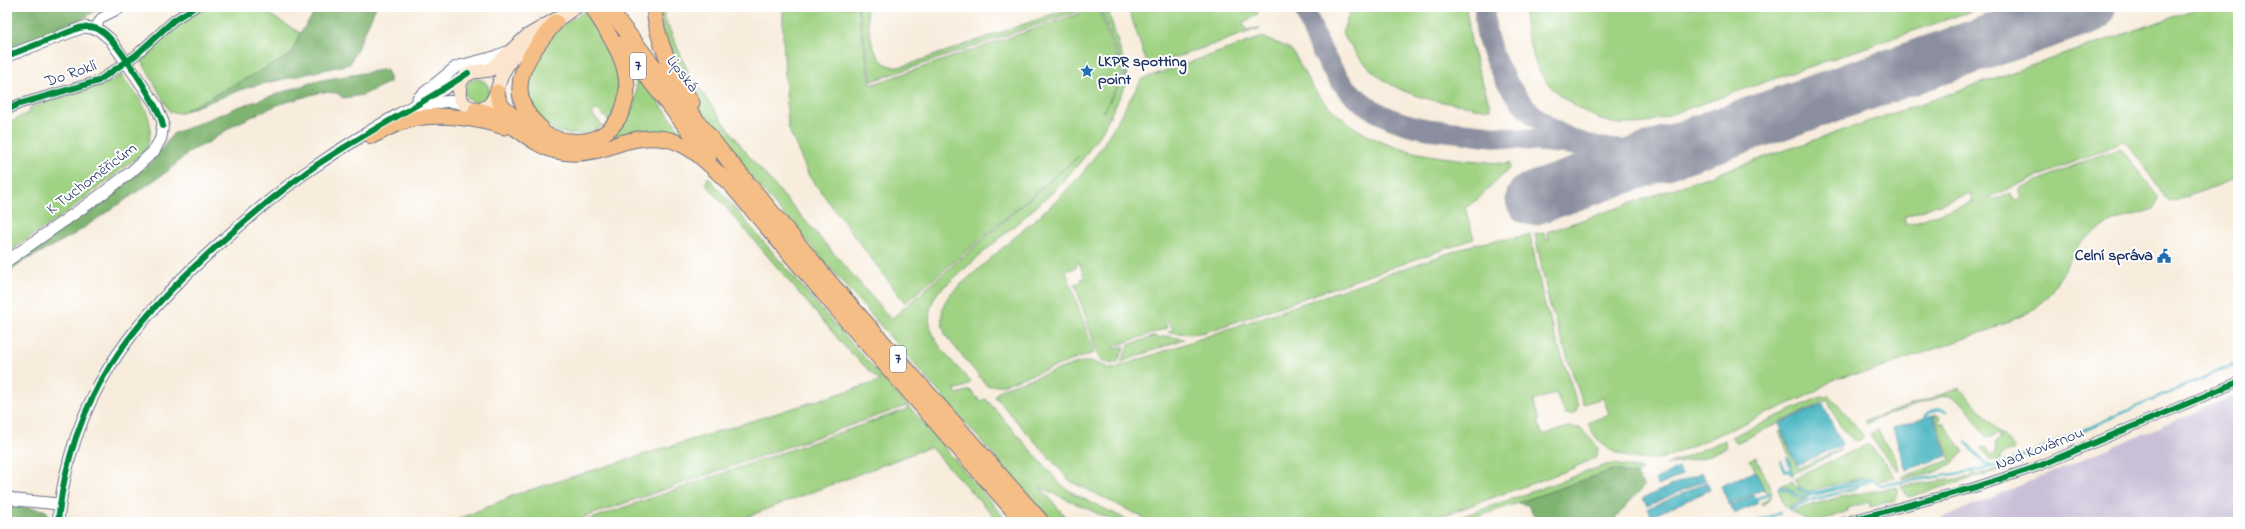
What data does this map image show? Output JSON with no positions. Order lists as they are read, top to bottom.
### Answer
{
  "streets": {
    "highway": ["7", "Lipská"],
    "street": ["Do Roklí", "K Tuchoměřicům", "Nad Kovárnou"]
  },
  "crossings": [
    ["7", "Lipská"]
  ],
  "places": {
    "place": ["LKPR spotting point"],
    "public building": ["Celní správa"]
  }
}
